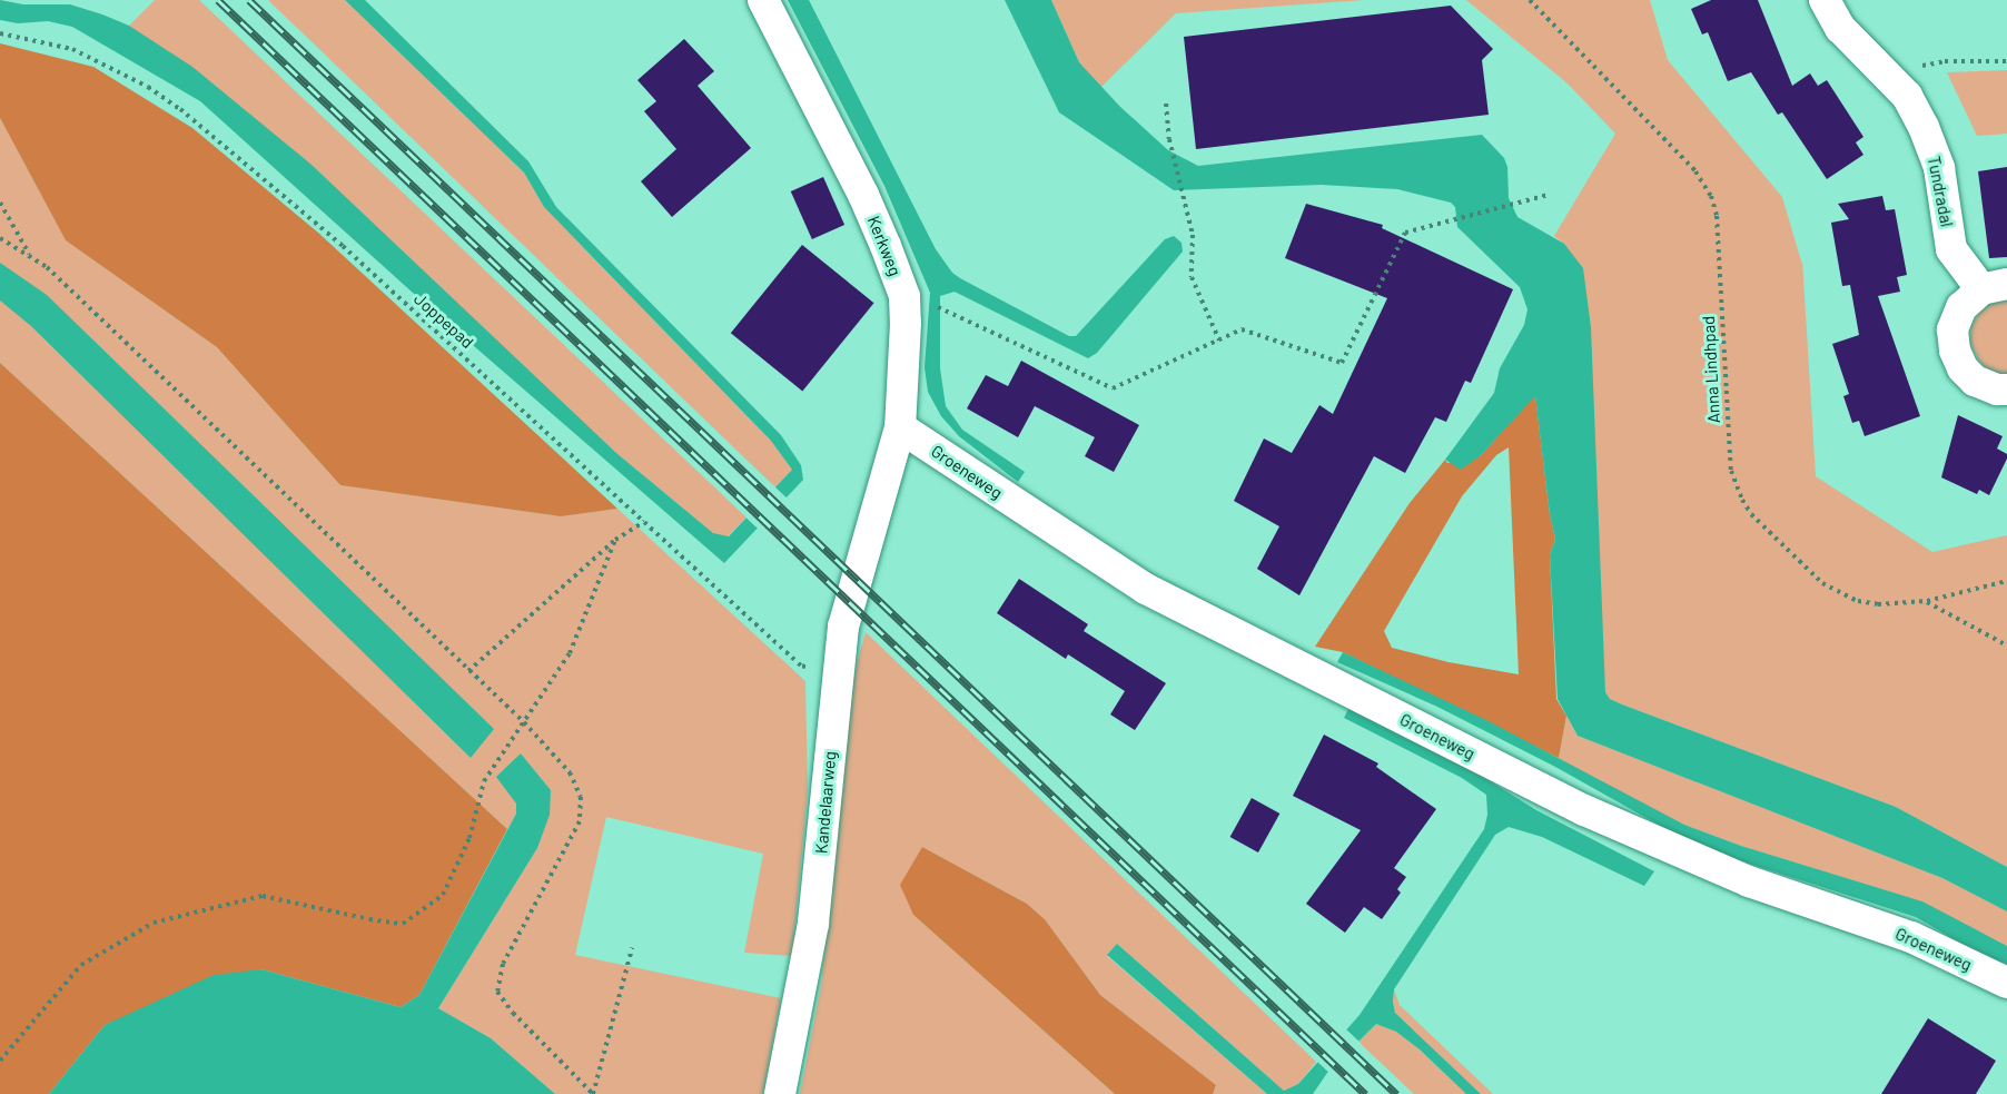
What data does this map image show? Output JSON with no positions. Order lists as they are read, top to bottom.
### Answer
{
  "streets": {
    "street": [
      "Tundradal",
      "Kerkweg",
      "Groeneweg",
      "Kandelaarweg"
    ],
    "path": ["Joppepad", "Anna Lindhpad"]
  },
  "crossings": [
    ["Kerkweg", "Groeneweg"],
    ["Kerkweg", "Kandelaarweg"],
    ["Joppepad", "Kandelaarweg"]
  ]
}
